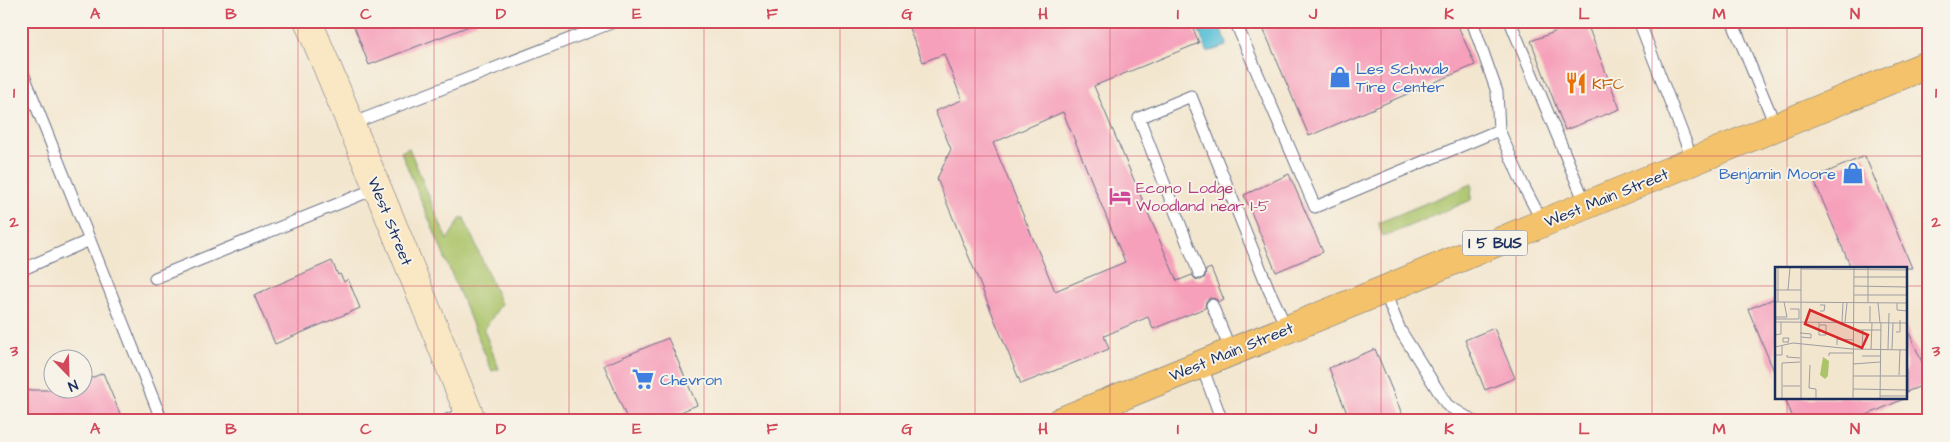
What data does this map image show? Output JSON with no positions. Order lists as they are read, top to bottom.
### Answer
{
  "streets": {
    "main road": ["West Main Street", "West Street", "I 5 BUS"]
  },
  "places": {
    "shop": ["Les Schwab Tire Center", "Benjamin Moore"],
    "restaurant": ["KFC"],
    "hotel": ["Econo Lodge Woodland near I-5"],
    "supermarket": ["Chevron"]
  },
  "north": "bottom right",
  "grid": {
    "columns": [
      "A",
      "B",
      "C",
      "D",
      "E",
      "F",
      "G",
      "H",
      "I",
      "J",
      "K",
      "L",
      "M",
      "N"
    ],
    "rows": ["1", "2", "3"]
  }
}
